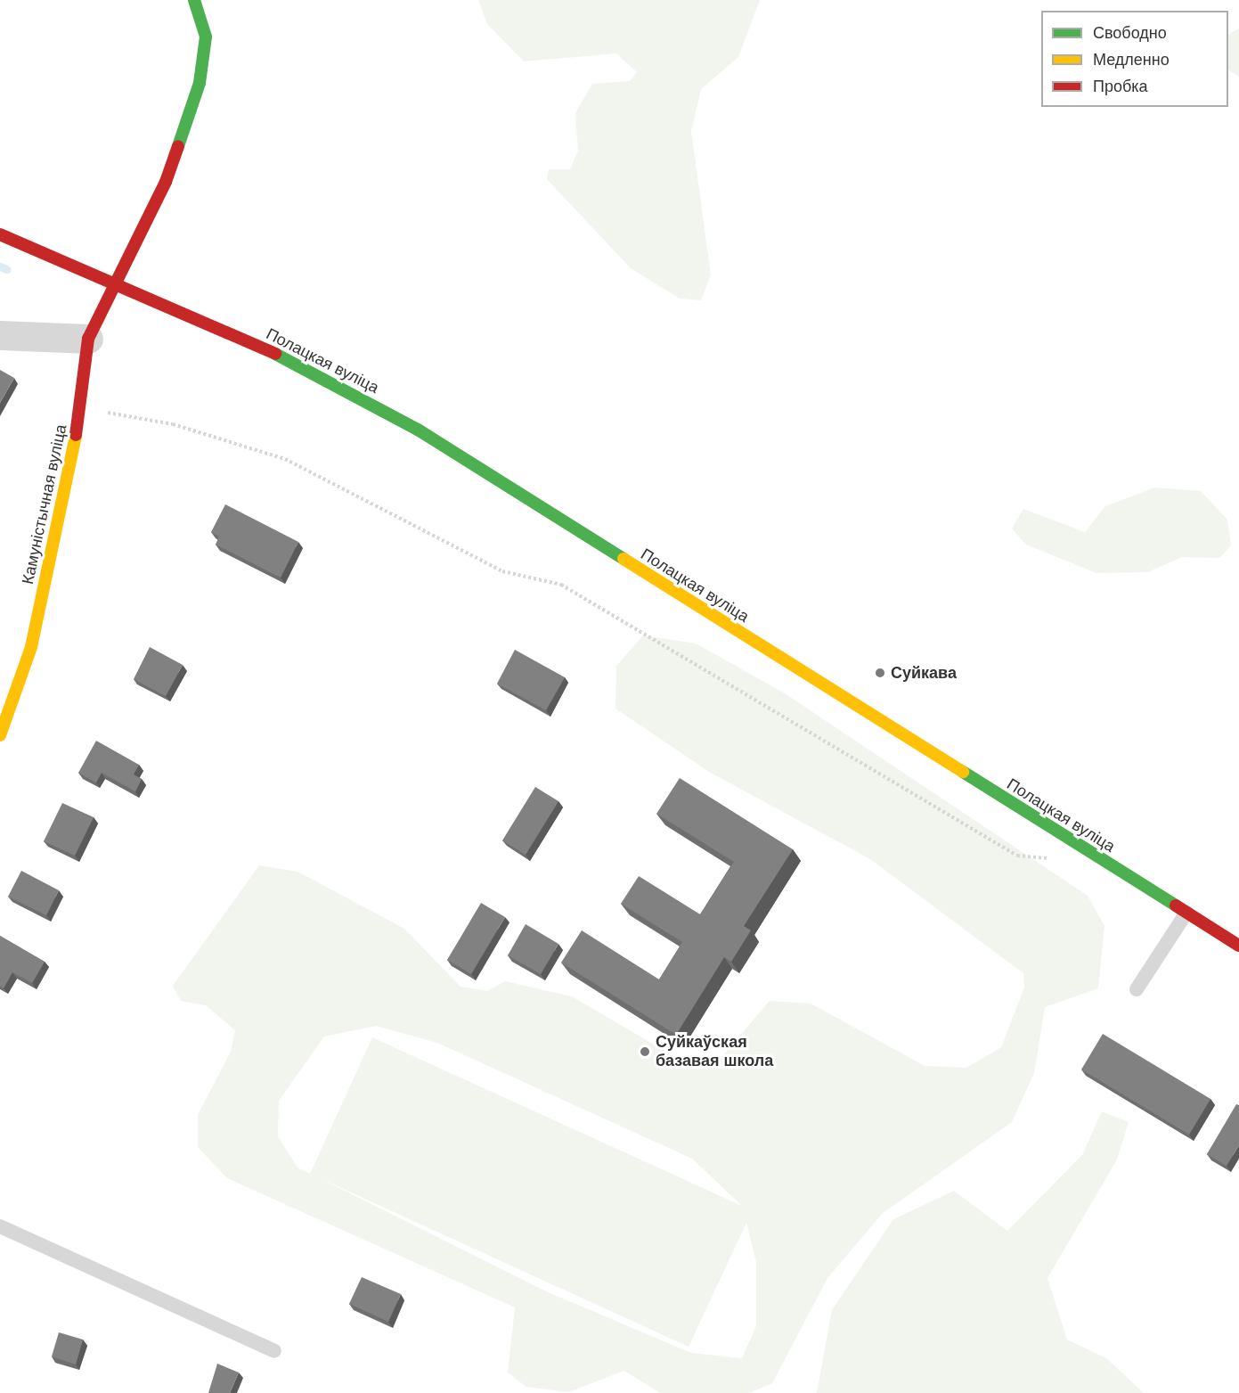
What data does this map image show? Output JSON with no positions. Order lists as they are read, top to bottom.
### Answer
{
  "streets": {
    "main road": ["Полацкая вуліца", "Камуністычная вуліца"]
  },
  "crossings": [
    ["Полацкая вуліца", "Камуністычная вуліца"]
  ],
  "places": ["Суйкава", "Суйкаўская базавая школа"],
  "legend": ["Свободно", "Медленно", "Пробка"]
}
